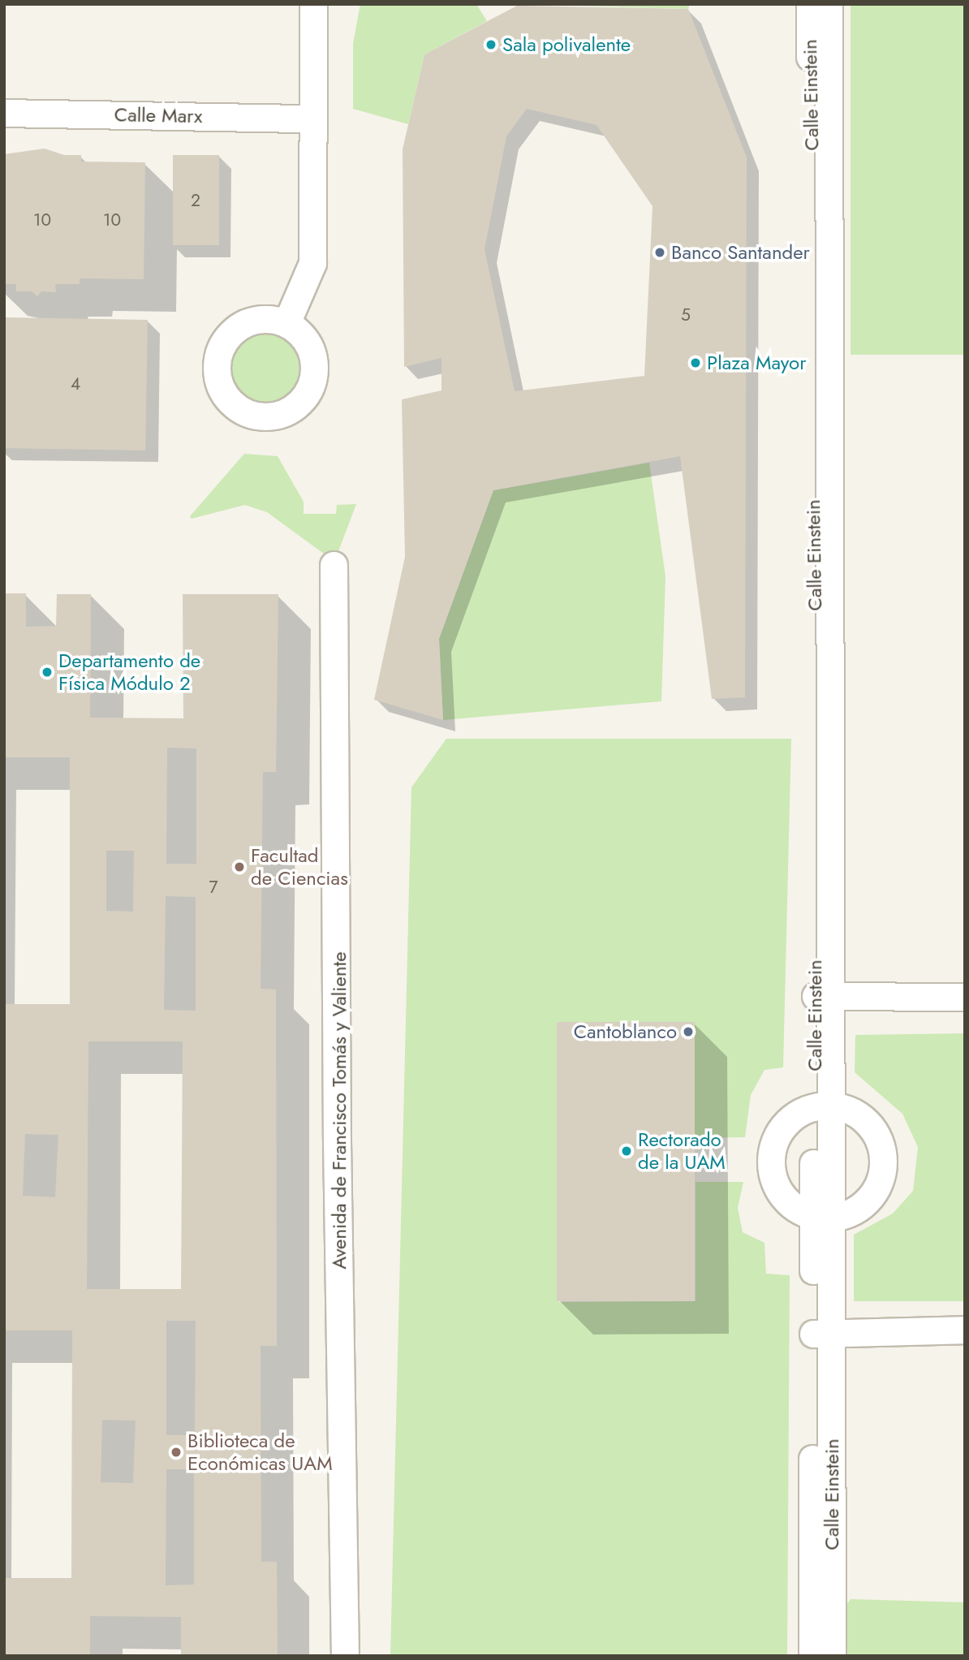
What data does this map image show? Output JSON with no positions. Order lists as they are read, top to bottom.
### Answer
{
  "streets": {
    "street": ["Calle Einstein", "Calle Marx", "Avenida de Francisco Tomás y Valiente"]
  },
  "places": [
    "Sala polivalente",
    "Banco Santander",
    "Plaza Mayor",
    "Departamento de Física Módulo 2",
    "Facultad de Ciencias",
    "Cantoblanco",
    "Rectorado de la UAM",
    "Biblioteca de Económicas UAM"
  ],
  "house_numbers": [
    "2",
    "10",
    "10",
    "5",
    "4",
    "7"
  ]
}
